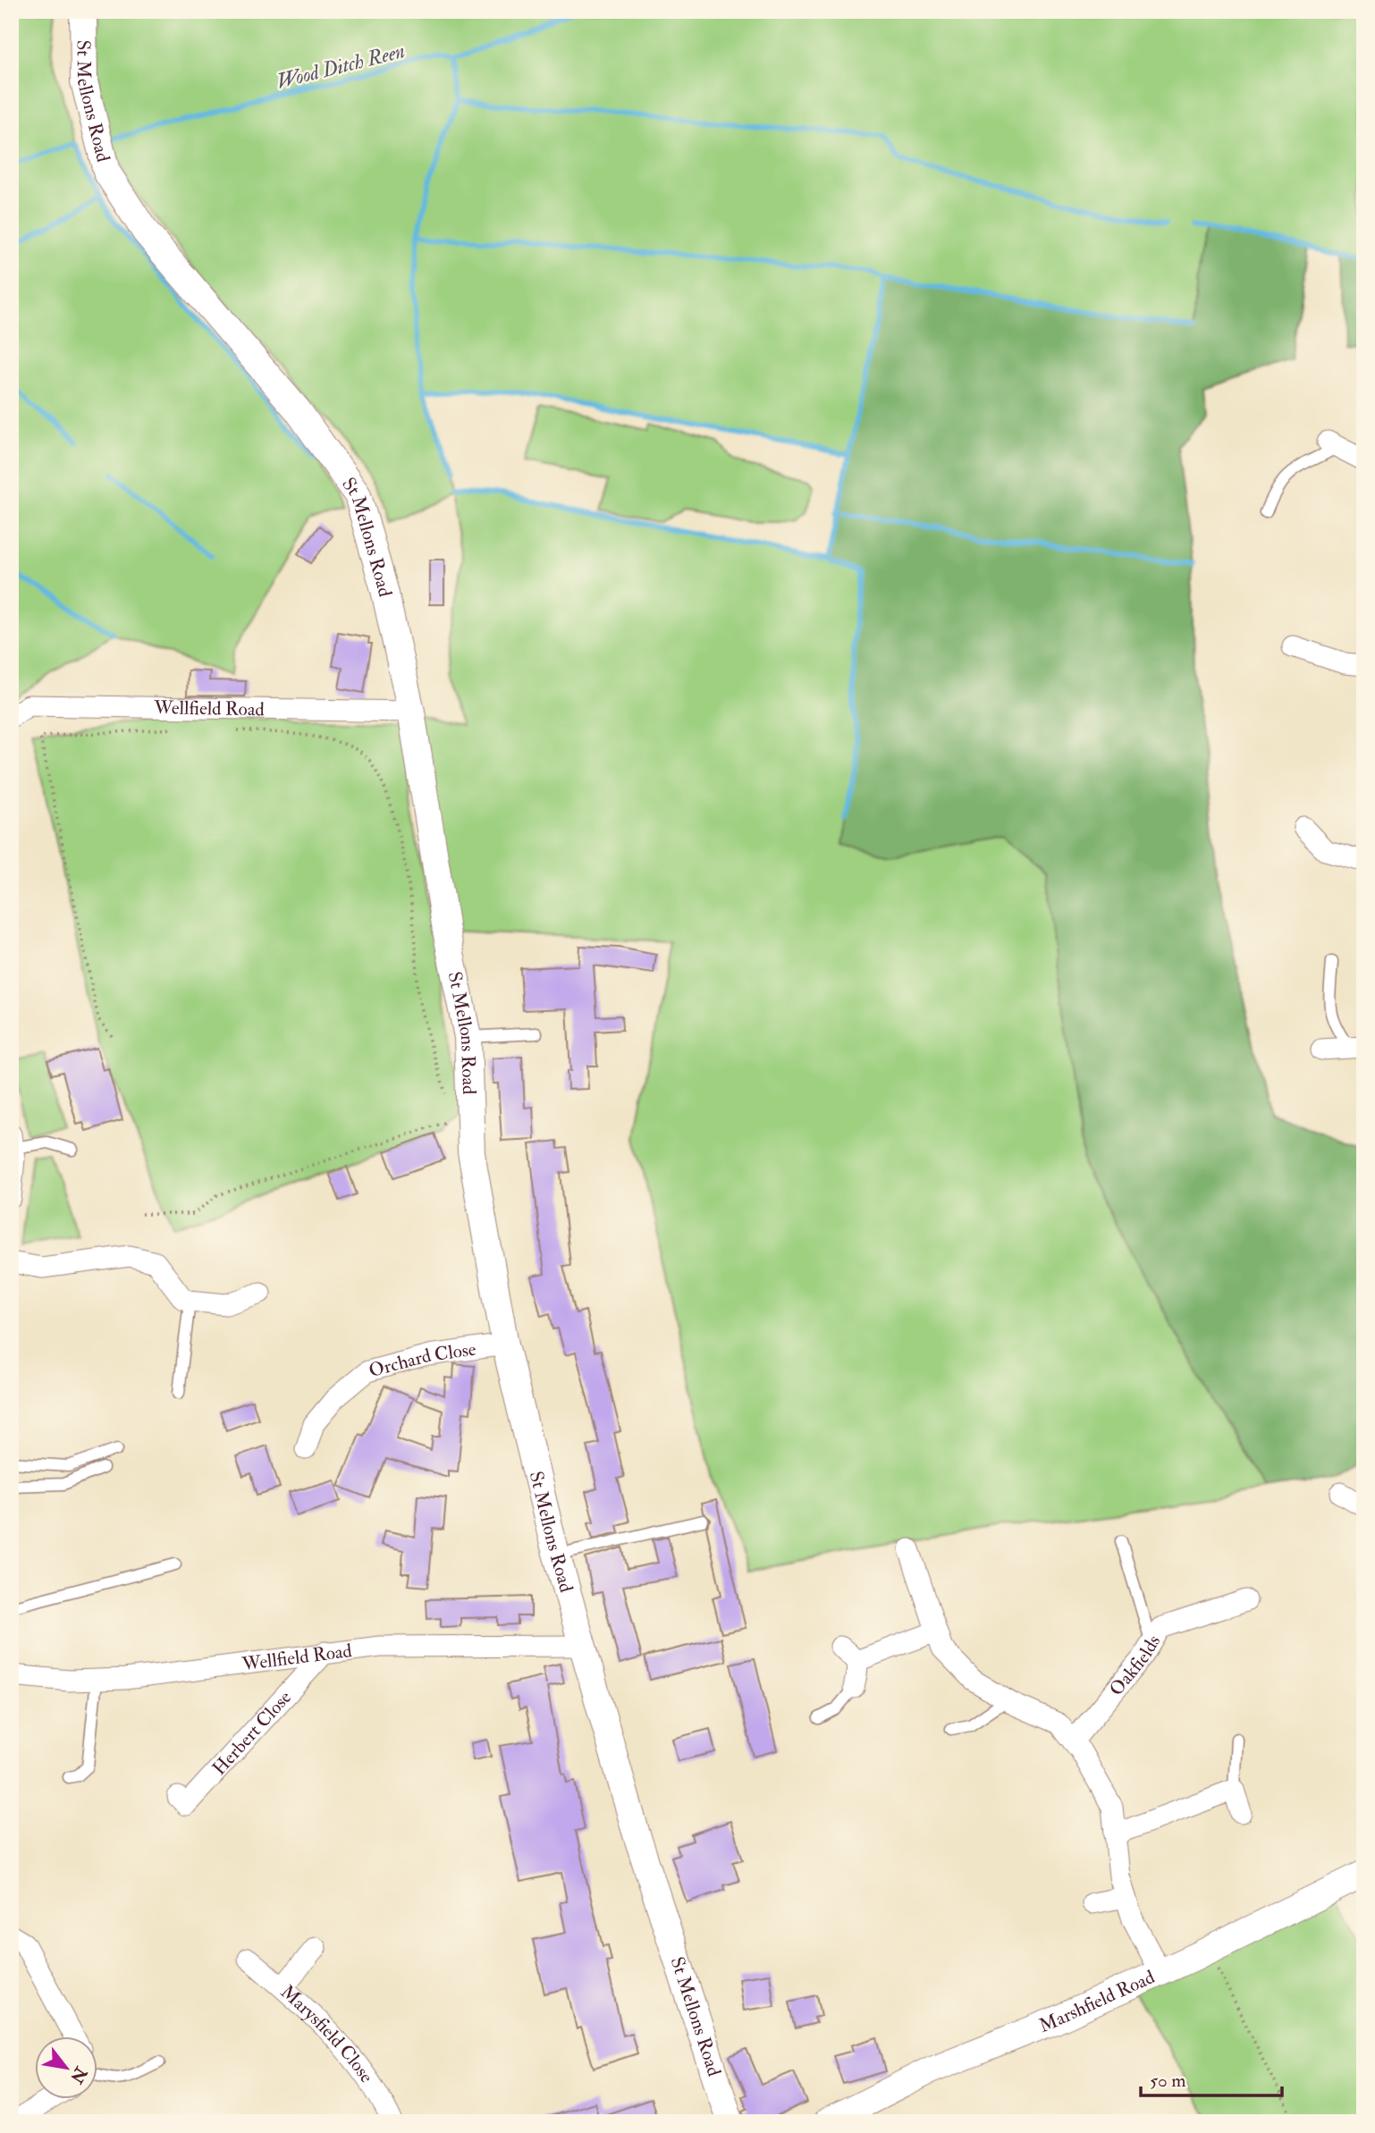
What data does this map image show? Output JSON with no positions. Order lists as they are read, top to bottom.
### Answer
{
  "streets": {
    "street": [
      "St Mellons Road",
      "Wellfield Road",
      "Orchard Close",
      "Oakfields",
      "Herbert Close",
      "Marshfield Road",
      "Marysfield Close"
    ]
  },
  "crossings": [
    ["St Mellons Road", "Wellfield Road"],
    ["St Mellons Road", "Orchard Close"],
    ["Wellfield Road", "Herbert Close"]
  ],
  "water": ["Wood Ditch Reen"],
  "scale_bar": "50 m",
  "north": "bottom right"
}
